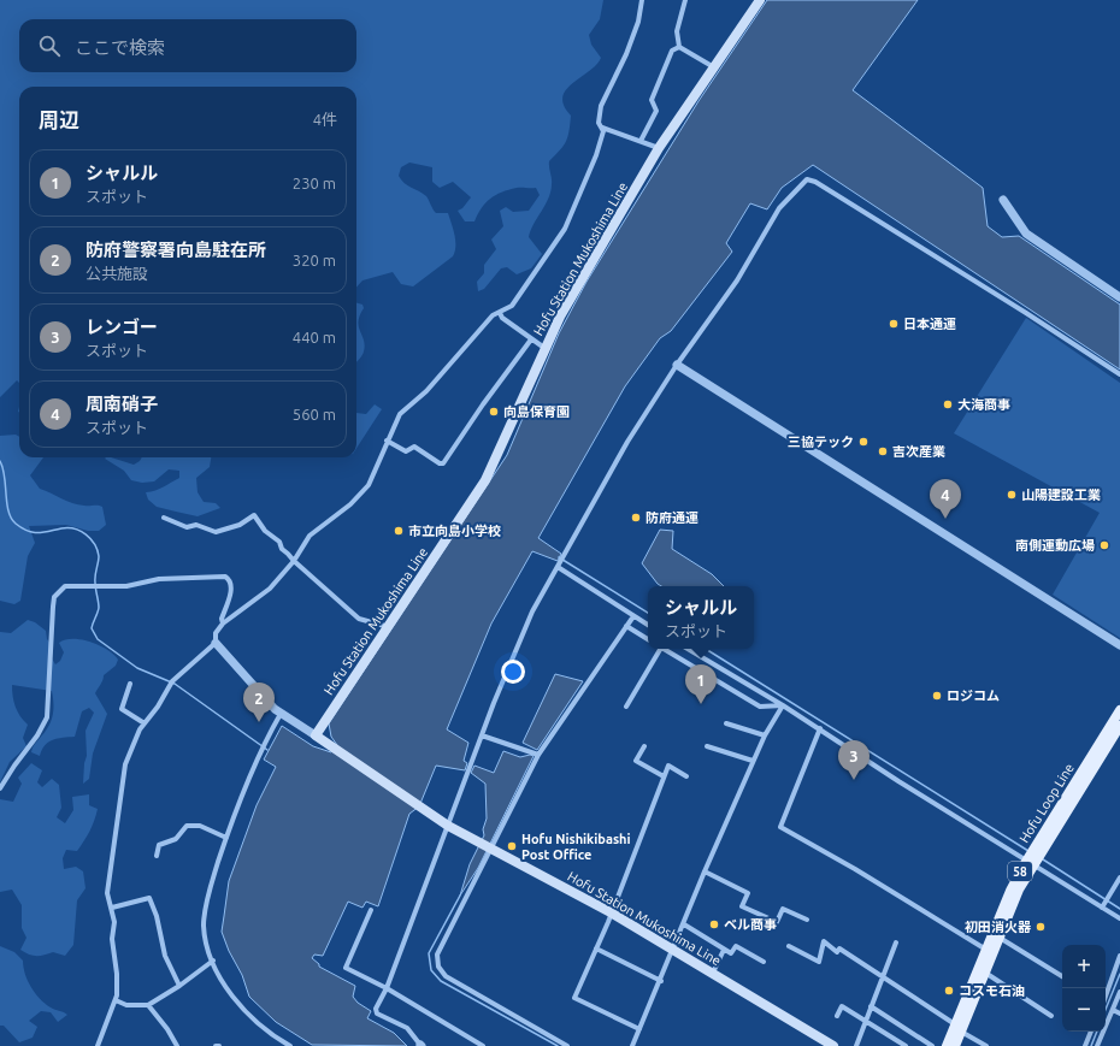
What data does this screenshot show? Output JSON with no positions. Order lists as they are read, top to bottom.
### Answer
{
  "streets": {
    "main road": ["Hofu Station Mukoshima Line", "Hofu Loop Line", "58"]
  },
  "places": [
    "日本通運",
    "大海商事",
    "向島保育園",
    "三協テック",
    "吉次産業",
    "山陽建設工業",
    "防府通運",
    "市立向島小学校",
    "南側運動広場",
    "ロジコム",
    "Hofu Nishikibashi Post Office",
    "ベル商事",
    "初田消火器",
    "コスモ石油"
  ],
  "page": {
    "search": "ここで検索",
    "heading": ["周辺", "4件"],
    "list": [
      {
        "mark": "1",
        "name": "シャルル",
        "note": "スポット",
        "value": "230 m"
      },
      {
        "mark": "2",
        "name": "防府警察署向島駐在所",
        "note": "公共施設",
        "value": "320 m"
      },
      {
        "mark": "3",
        "name": "レンゴー",
        "note": "スポット",
        "value": "440 m"
      },
      {
        "mark": "4",
        "name": "周南硝子",
        "note": "スポット",
        "value": "560 m"
      }
    ],
    "pins": [
      "4",
      "1",
      "2",
      "3"
    ],
    "popup": ["シャルル", "スポット"],
    "map_buttons": ["+", "−"]
  }
}
